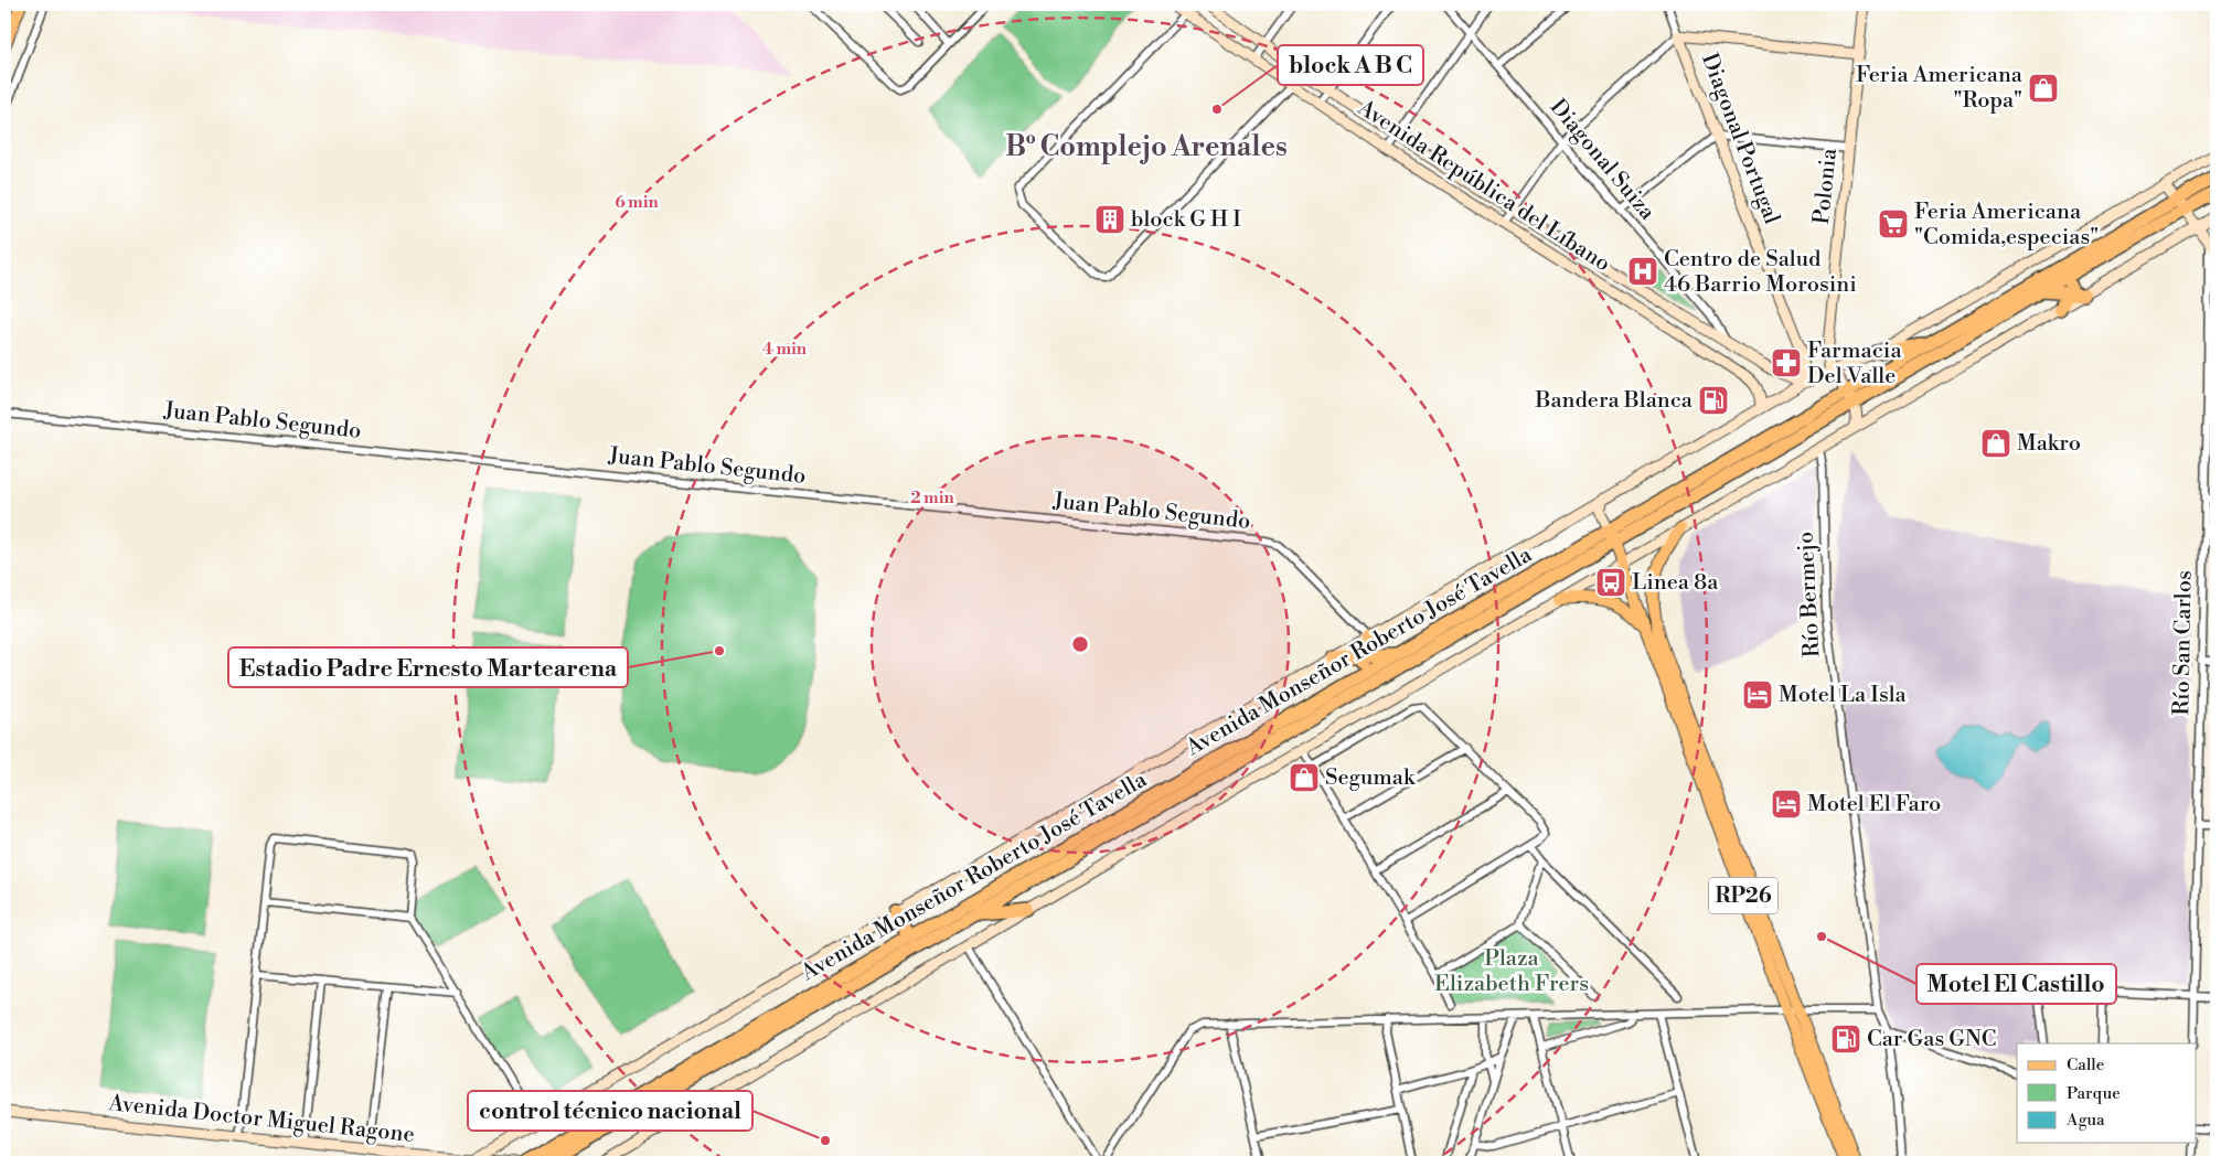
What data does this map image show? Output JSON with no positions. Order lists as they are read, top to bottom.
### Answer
{
  "streets": {
    "highway": ["Avenida Monseñor Roberto José Tavella"],
    "main road": [
      "Diagonal Portugal",
      "Avenida República del Líbano",
      "Polonia",
      "RP26",
      "Avenida Doctor Miguel Ragone"
    ],
    "street": [
      "Diagonal Suiza",
      "Juan Pablo Segundo",
      "Río Bermejo",
      "Río San Carlos"
    ]
  },
  "crossings": [
    ["Diagonal Portugal", "Avenida República del Líbano"],
    ["Diagonal Suiza", "Avenida República del Líbano"],
    ["Avenida Monseñor Roberto José Tavella", "RP26"]
  ],
  "districts": ["Bº Complejo Arenales"],
  "parks": ["Plaza Elizabeth Frers"],
  "places": {
    "shop": ["Feria Americana \"Ropa\"", "Makro", "Segumak"],
    "other": [
      "block A B C",
      "Estadio Padre Ernesto Martearena",
      "Motel El Castillo",
      "control técnico nacional"
    ],
    "building": ["block G H I"],
    "supermarket": ["Feria Americana \"Comida,especias\""],
    "hospital": ["Centro de Salud 46 Barrio Morosini"],
    "pharmacy": ["Farmacia Del Valle"],
    "fuel station": ["Bandera Blanca", "Car Gas GNC"],
    "bus stop": ["Linea 8a"],
    "hotel": ["Motel La Isla", "Motel El Faro"]
  },
  "legend": ["Calle", "Parque", "Agua"],
  "rings": ["6 min", "4 min", "2 min"]
}
